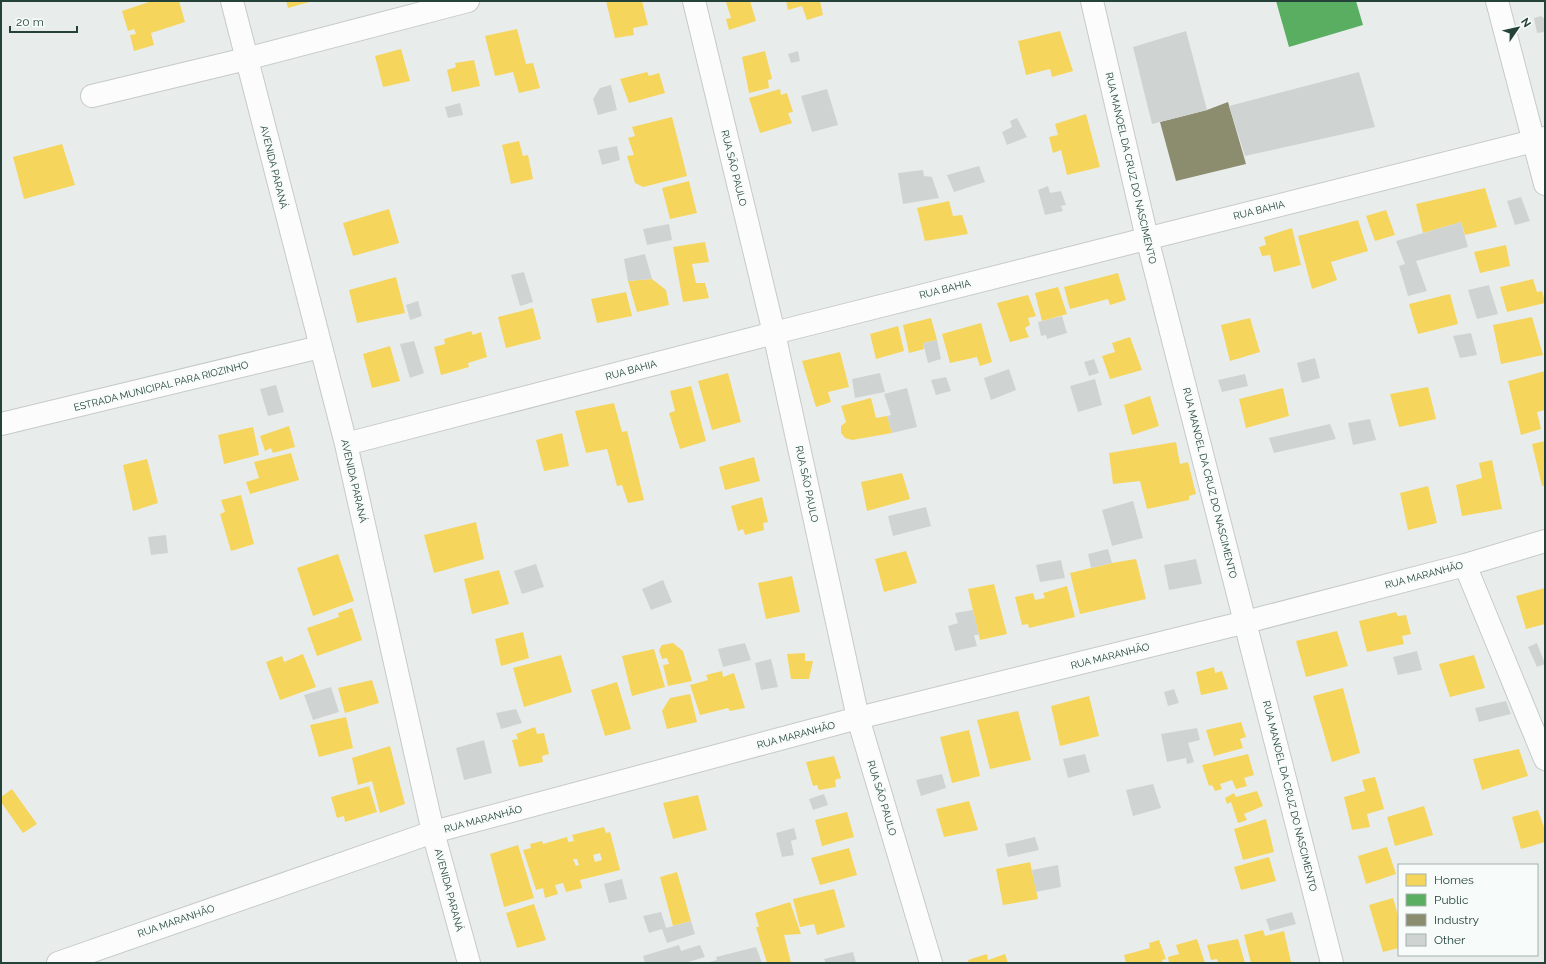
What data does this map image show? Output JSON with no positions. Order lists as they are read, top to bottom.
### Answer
{
  "streets": {
    "street": [
      "AVENIDA PARANÁ",
      "RUA SÃO PAULO",
      "RUA MANOEL DA CRUZ DO NASCIMENTO",
      "RUA BAHIA",
      "ESTRADA MUNICIPAL PARA RIOZINHO",
      "RUA MARANHÃO"
    ]
  },
  "crossings": [
    ["AVENIDA PARANÁ", "RUA BAHIA"],
    ["AVENIDA PARANÁ", "ESTRADA MUNICIPAL PARA RIOZINHO"],
    ["AVENIDA PARANÁ", "RUA MARANHÃO"],
    ["RUA SÃO PAULO", "RUA BAHIA"],
    ["RUA SÃO PAULO", "RUA MARANHÃO"],
    ["RUA MANOEL DA CRUZ DO NASCIMENTO", "RUA BAHIA"],
    ["RUA MANOEL DA CRUZ DO NASCIMENTO", "RUA MARANHÃO"]
  ],
  "legend": [
    "Homes",
    "Public",
    "Industry",
    "Other"
  ],
  "scale_bar": "20 m",
  "north": "top right"
}
